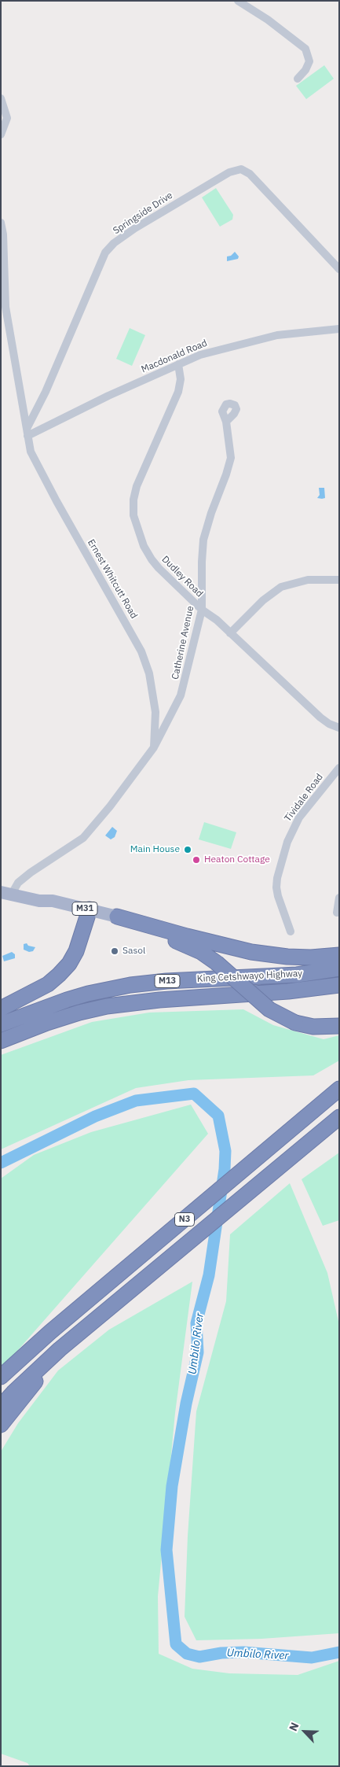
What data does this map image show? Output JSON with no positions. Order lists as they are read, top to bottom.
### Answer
{
  "streets": {
    "highway": ["King Cetshwayo Highway", "M13", "N3"],
    "main road": ["M31"],
    "street": [
      "Springside Drive",
      "Macdonald Road",
      "Dudley Road",
      "Ernest Whitcutt Road",
      "Catherine Avenue",
      "Tividale Road"
    ]
  },
  "crossings": [
    ["Springside Drive", "Macdonald Road"],
    ["Springside Drive", "Ernest Whitcutt Road"],
    ["Macdonald Road", "Dudley Road"],
    ["Macdonald Road", "Ernest Whitcutt Road"],
    ["Dudley Road", "Catherine Avenue"],
    ["Ernest Whitcutt Road", "Catherine Avenue"]
  ],
  "water": ["Umbilo River"],
  "places": ["Main House", "Heaton Cottage", "Sasol"],
  "north": "top left"
}
